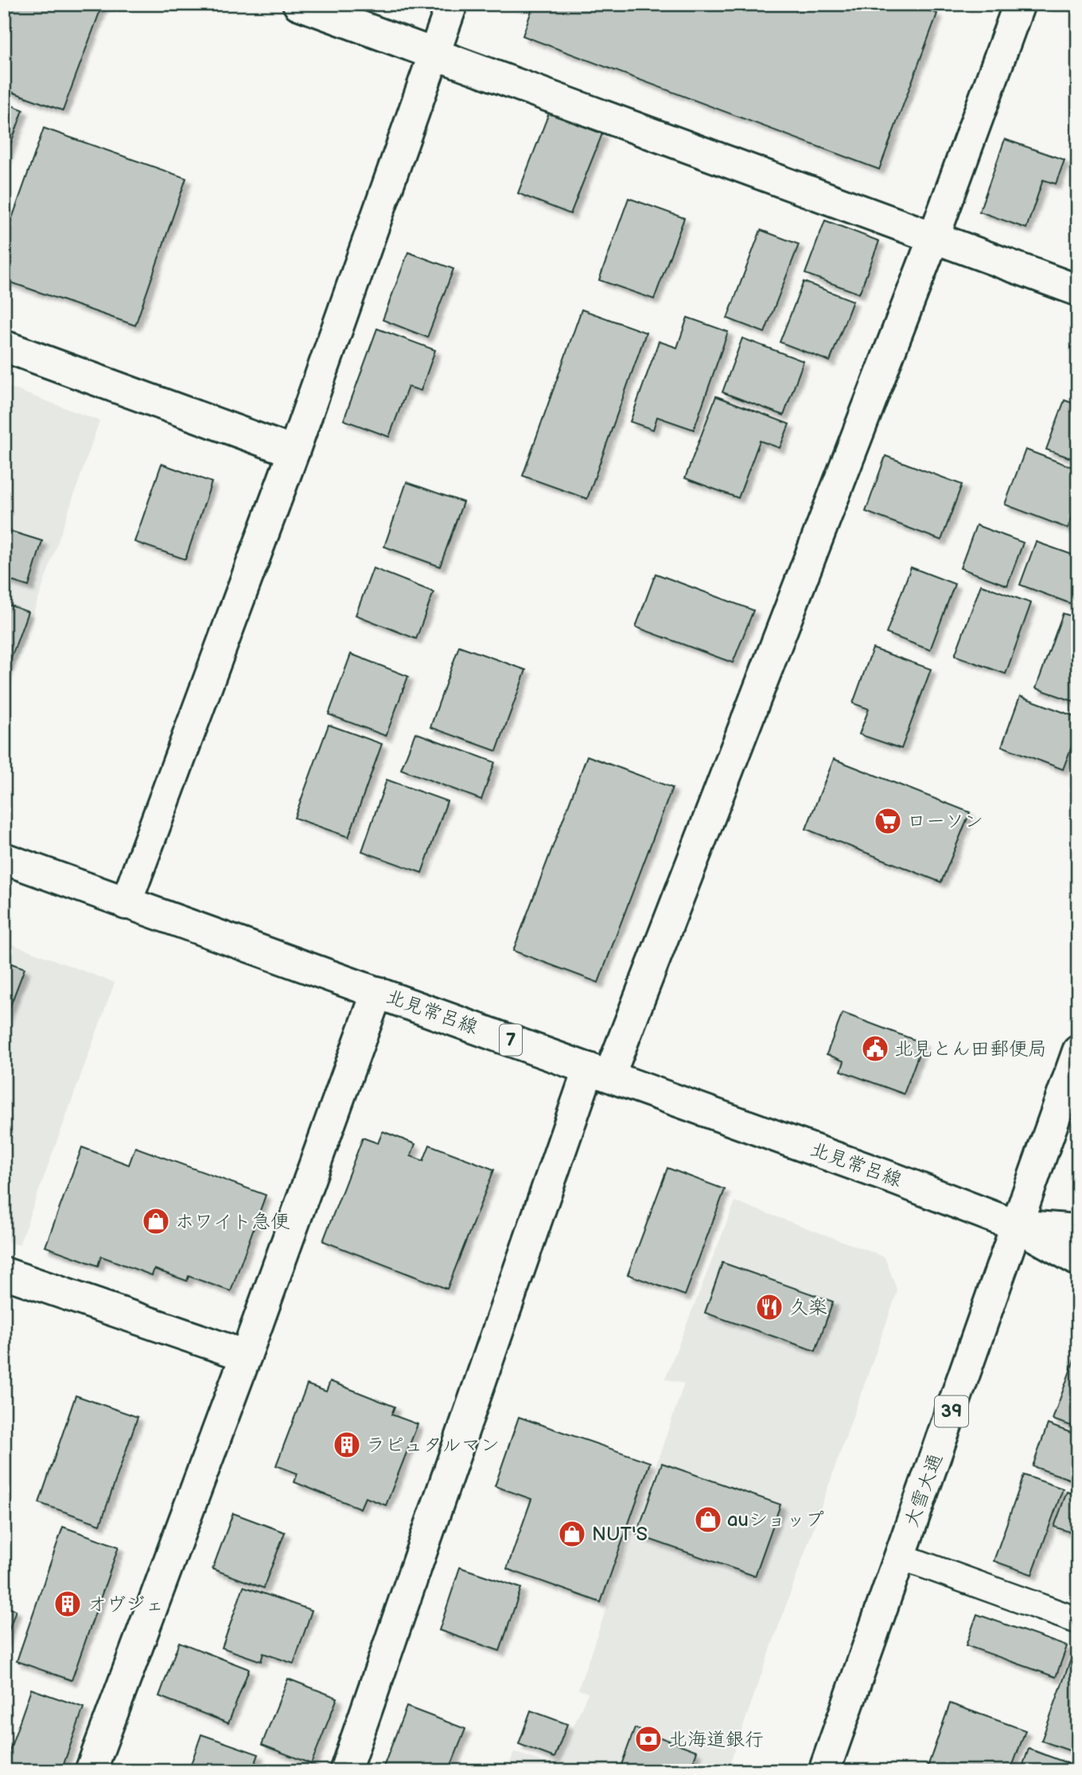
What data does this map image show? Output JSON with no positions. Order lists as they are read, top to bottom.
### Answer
{
  "streets": {
    "main road": [
      "北見常呂線",
      "7",
      "39",
      "大雪大通"
    ]
  },
  "crossings": [
    ["北見常呂線", "大雪大通"]
  ],
  "places": {
    "supermarket": ["ローソン"],
    "public building": ["北見とん田郵便局"],
    "shop": ["ホワイト急便", "auショップ", "NUT'S"],
    "restaurant": ["久楽"],
    "building": ["ラピュタルマン", "オヴジェ"],
    "bank": ["北海道銀行"]
  }
}
